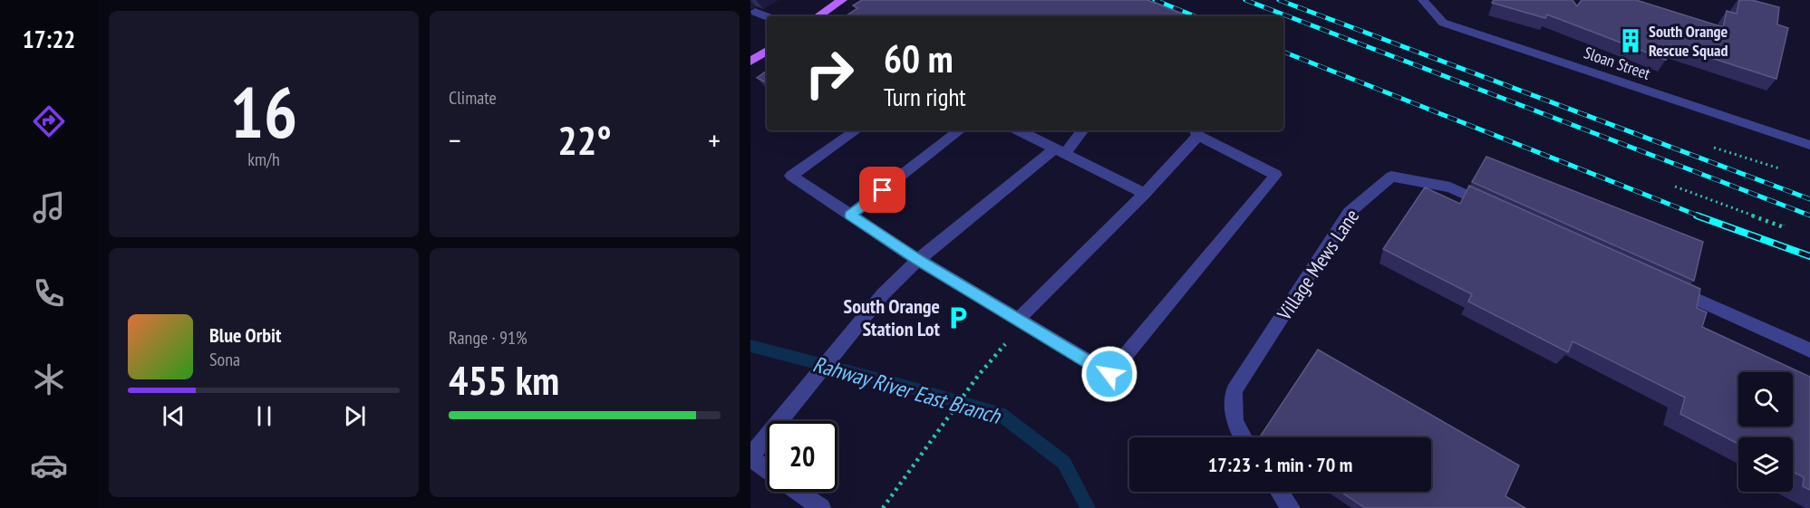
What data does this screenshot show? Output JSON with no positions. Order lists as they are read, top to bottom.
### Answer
{
  "streets": {
    "street": ["Sloan Street", "Village Mews Lane"]
  },
  "water": ["Rahway River East Branch"],
  "places": {
    "building": ["South Orange Rescue Squad"],
    "parking": ["South Orange Station Lot"]
  },
  "page": {
    "tabs": "17:22",
    "tile": [
      ["16", "km/h"],
      "Climate",
      ["Range · 91%", "455 km"]
    ],
    "turn": ["60 m", "Turn right"],
    "heat": ["−", "22°", "+"],
    "song": ["Blue Orbit", "Sona"],
    "limit": "20",
    "trip": "17:23 · 1 min · 70 m"
  }
}
